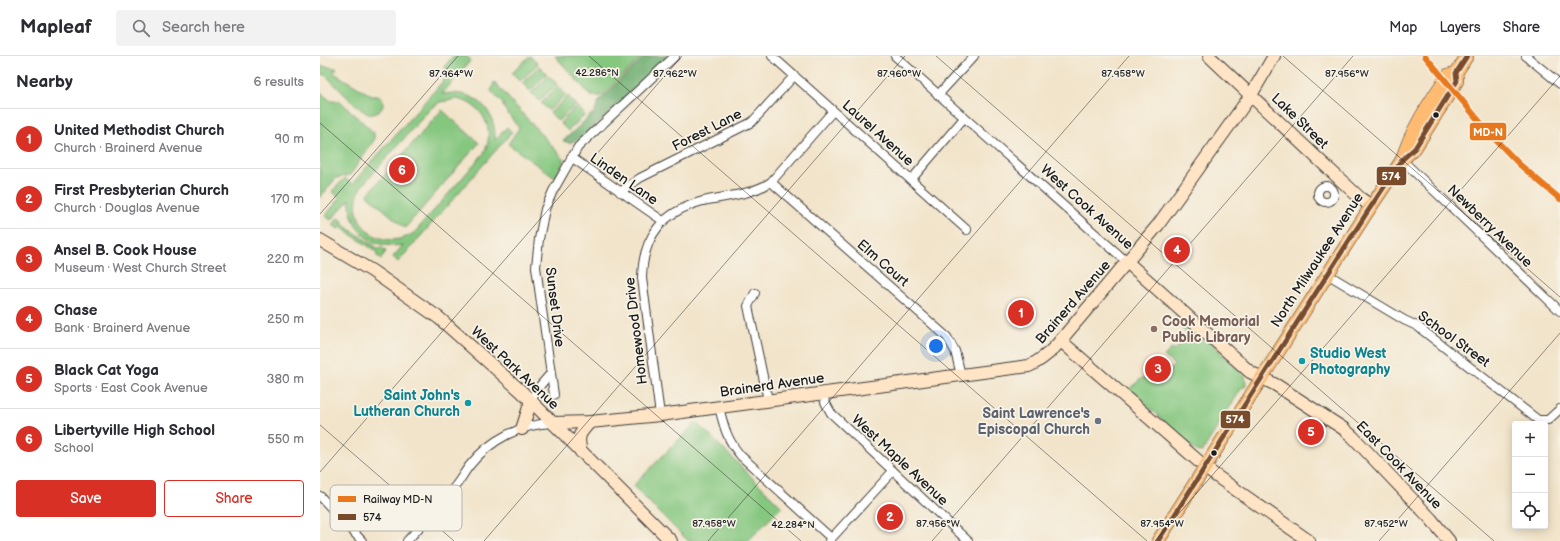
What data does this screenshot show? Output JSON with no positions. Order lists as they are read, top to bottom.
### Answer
{
  "streets": {
    "main road": ["North Milwaukee Avenue"],
    "street": [
      "Lake Street",
      "Forest Lane",
      "Laurel Avenue",
      "Linden Lane",
      "West Cook Avenue",
      "Newberry Avenue",
      "Elm Court",
      "Brainerd Avenue",
      "Sunset Drive",
      "Homewood Drive",
      "School Street",
      "West Park Avenue",
      "West Maple Avenue",
      "East Cook Avenue"
    ]
  },
  "crossings": [
    ["Lake Street", "North Milwaukee Avenue"],
    ["Lake Street", "Brainerd Avenue"],
    ["Forest Lane", "Laurel Avenue"],
    ["Forest Lane", "Linden Lane"],
    ["Laurel Avenue", "Homewood Drive"],
    ["Linden Lane", "Sunset Drive"],
    ["Linden Lane", "Homewood Drive"],
    ["West Cook Avenue", "North Milwaukee Avenue"],
    ["West Cook Avenue", "Brainerd Avenue"],
    ["West Cook Avenue", "East Cook Avenue"],
    ["Newberry Avenue", "North Milwaukee Avenue"],
    ["North Milwaukee Avenue", "School Street"],
    ["North Milwaukee Avenue", "East Cook Avenue"],
    ["Elm Court", "Brainerd Avenue"],
    ["Elm Court", "Homewood Drive"],
    ["Brainerd Avenue", "Homewood Drive"],
    ["Brainerd Avenue", "West Park Avenue"],
    ["Brainerd Avenue", "West Maple Avenue"]
  ],
  "places": [
    "Cook Memorial Public Library",
    "Studio West Photography",
    "Saint John's Lutheran Church",
    "Saint Lawrence's Episcopal Church"
  ],
  "lines": ["rail line MD-N", "transit line 574"],
  "legend": ["Railway MD-N", "574"],
  "page": {
    "header": "Mapleaf",
    "search": "Search here",
    "nav": ["Map", "Layers", "Share"],
    "heading": ["Nearby", "6 results"],
    "list": [
      {
        "mark": "1",
        "name": "United Methodist Church",
        "note": "Church · Brainerd Avenue",
        "value": "90 m"
      },
      {
        "mark": "2",
        "name": "First Presbyterian Church",
        "note": "Church · Douglas Avenue",
        "value": "170 m"
      },
      {
        "mark": "3",
        "name": "Ansel B. Cook House",
        "note": "Museum · West Church Street",
        "value": "220 m"
      },
      {
        "mark": "4",
        "name": "Chase",
        "note": "Bank · Brainerd Avenue",
        "value": "250 m"
      },
      {
        "mark": "5",
        "name": "Black Cat Yoga",
        "note": "Sports · East Cook Avenue",
        "value": "380 m"
      },
      {
        "mark": "6",
        "name": "Libertyville High School",
        "note": "School",
        "value": "550 m"
      }
    ],
    "pins": [
      "6",
      "4",
      "1",
      "3",
      "5",
      "2"
    ],
    "map_buttons": ["+", "−"],
    "buttons": ["Save", "Share"]
  },
  "coordinates": [
    "42.286°N",
    "87.964°W",
    "87.962°W",
    "87.960°W",
    "87.958°W",
    "87.956°W",
    "87.954°W",
    "87.952°W",
    "42.284°N"
  ]
}
